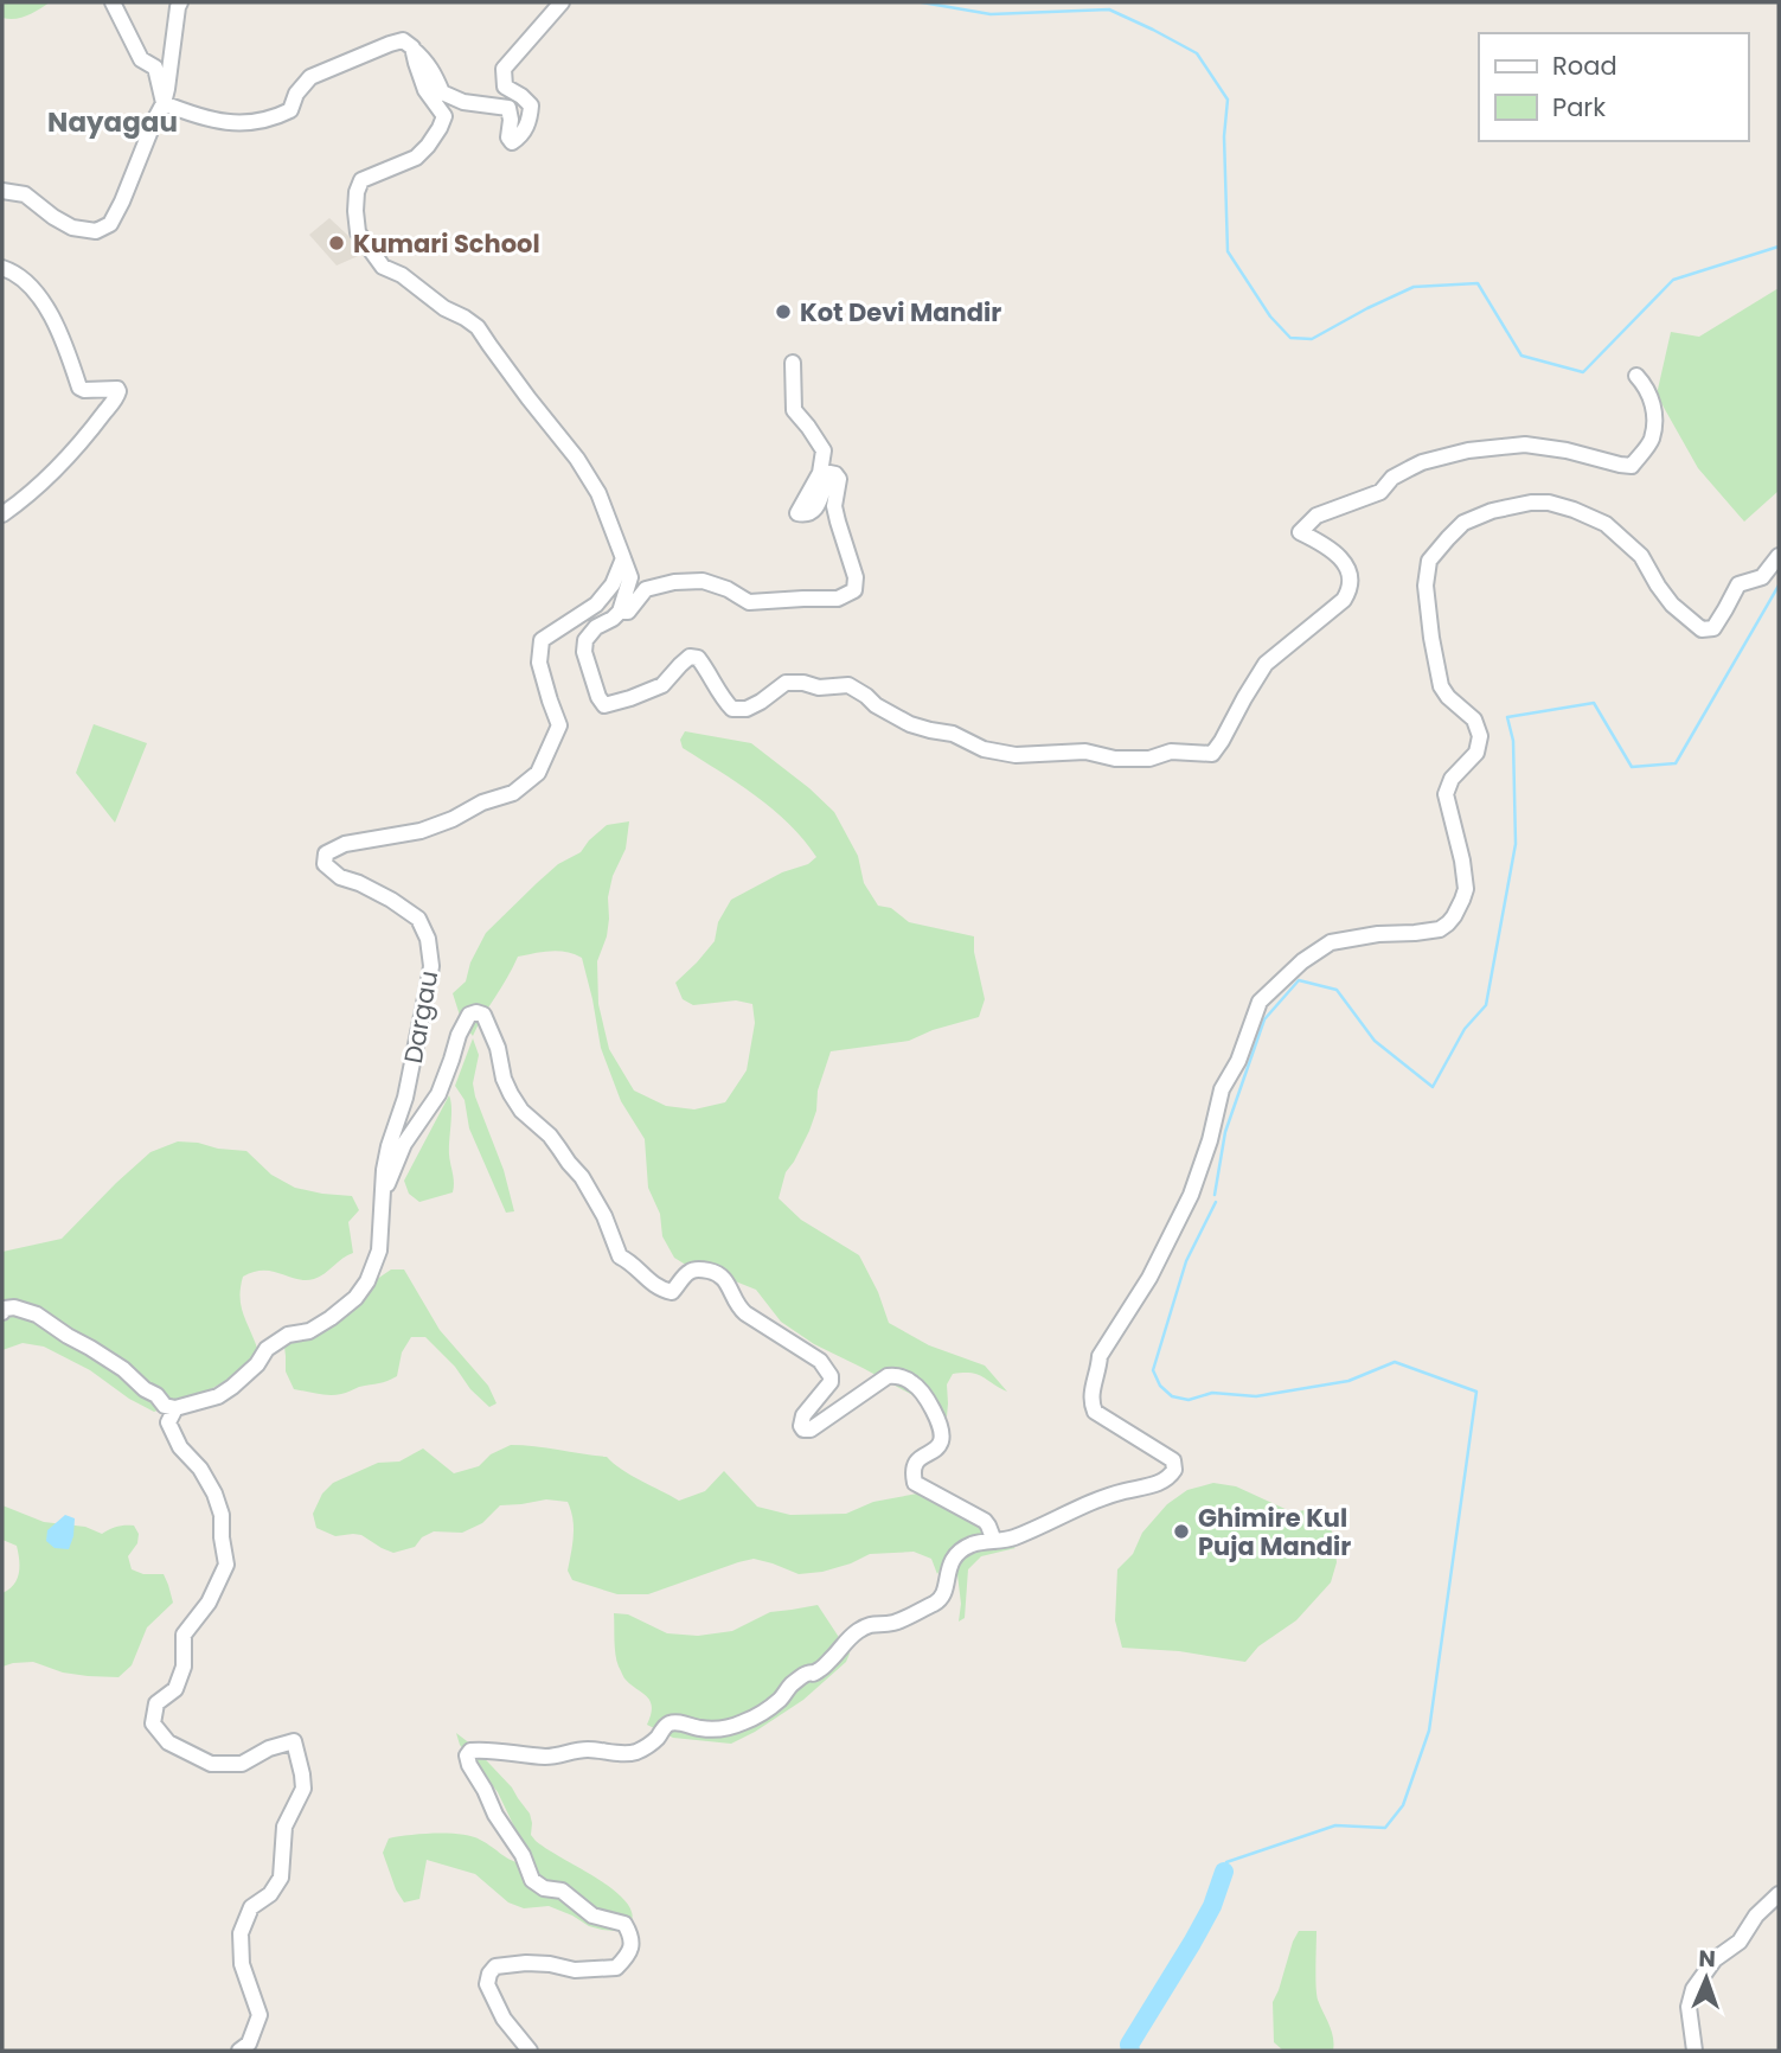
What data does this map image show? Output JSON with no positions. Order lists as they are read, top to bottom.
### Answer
{
  "streets": {
    "street": ["Dargau"]
  },
  "districts": ["Nayagau"],
  "places": ["Kumari School", "Kot Devi Mandir", "Ghimire Kul Puja Mandir"],
  "legend": ["Road", "Park"],
  "north": "top"
}
